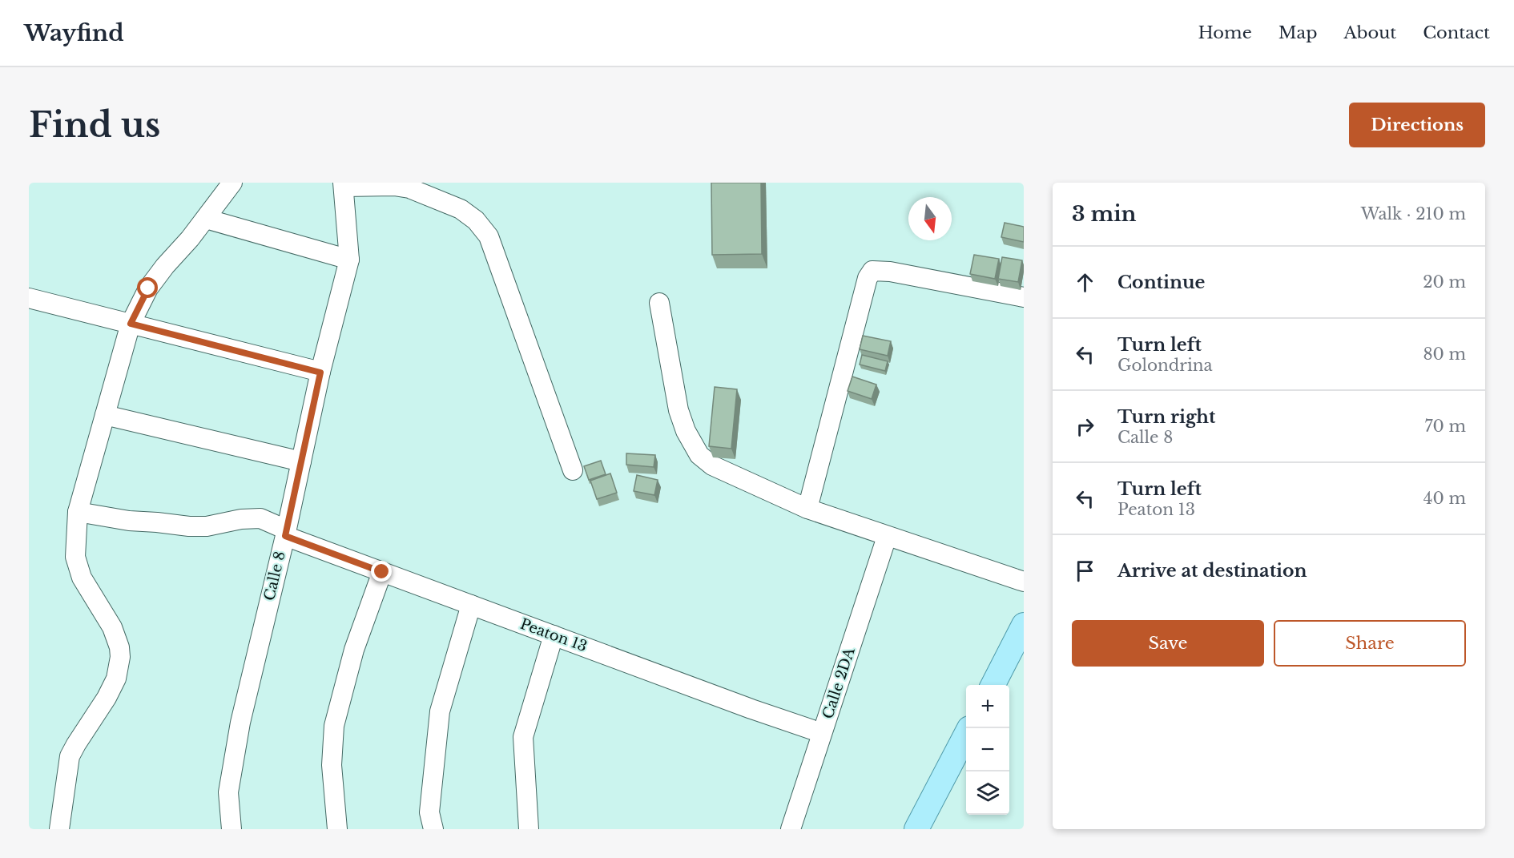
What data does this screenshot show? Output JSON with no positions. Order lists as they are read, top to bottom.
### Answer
{
  "streets": {
    "street": ["Calle 8", "Peaton 13", "Calle 2DA"]
  },
  "crossings": [
    ["Calle 8", "Peaton 13"],
    ["Peaton 13", "Calle 2DA"]
  ],
  "north": "bottom",
  "page": {
    "header": "Wayfind",
    "nav": [
      "Home",
      "Map",
      "About",
      "Contact"
    ],
    "buttons": [
      "Directions",
      ["Save", "Share"]
    ],
    "title": "Find us",
    "heading": ["3 min", "Walk · 210 m"],
    "list": [
      ["Continue", "20 m"],
      ["Turn left", "Golondrina", "80 m"],
      ["Turn right", "Calle 8", "70 m"],
      ["Turn left", "Peaton 13", "40 m"],
      "Arrive at destination"
    ],
    "map_buttons": ["+", "−"]
  }
}
